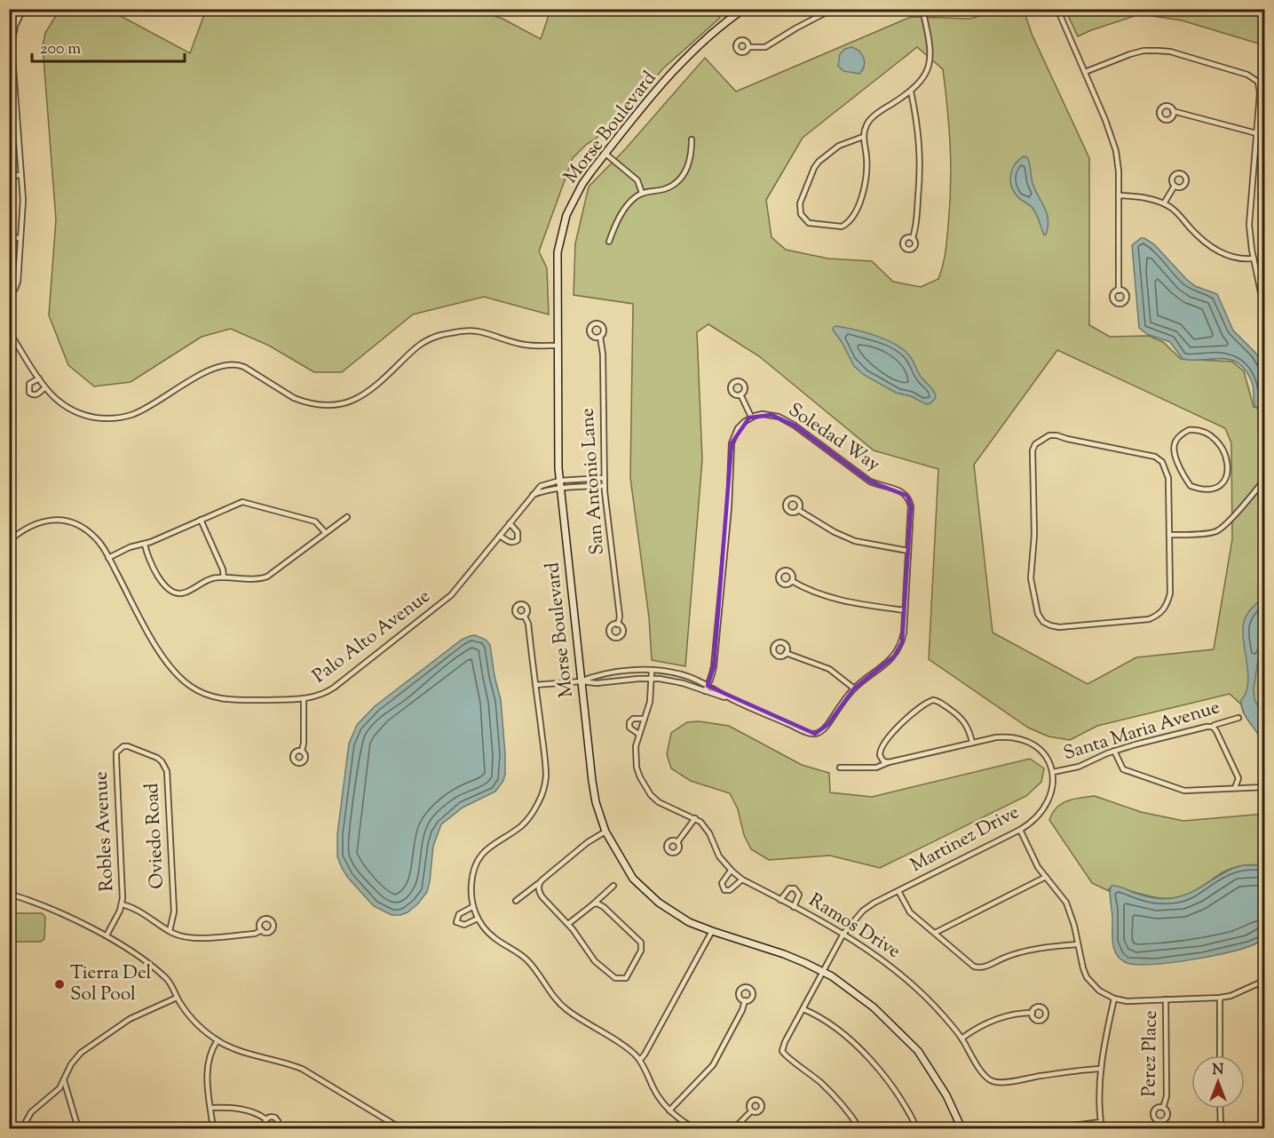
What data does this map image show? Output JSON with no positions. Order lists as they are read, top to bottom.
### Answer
{
  "streets": {
    "street": [
      "Morse Boulevard",
      "Soledad Way",
      "San Antonio Lane",
      "Palo Alto Avenue",
      "Santa Maria Avenue",
      "Robles Avenue",
      "Oviedo Road",
      "Martinez Drive",
      "Ramos Drive",
      "Perez Place"
    ]
  },
  "crossings": [
    ["Morse Boulevard", "Soledad Way"],
    ["Morse Boulevard", "Palo Alto Avenue"],
    ["Morse Boulevard", "Martinez Drive"],
    ["San Antonio Lane", "Palo Alto Avenue"],
    ["Santa Maria Avenue", "Martinez Drive"],
    ["Robles Avenue", "Oviedo Road"],
    ["Martinez Drive", "Ramos Drive"]
  ],
  "places": ["Tierra Del Sol Pool"],
  "scale_bar": "200 m",
  "north": "top"
}
